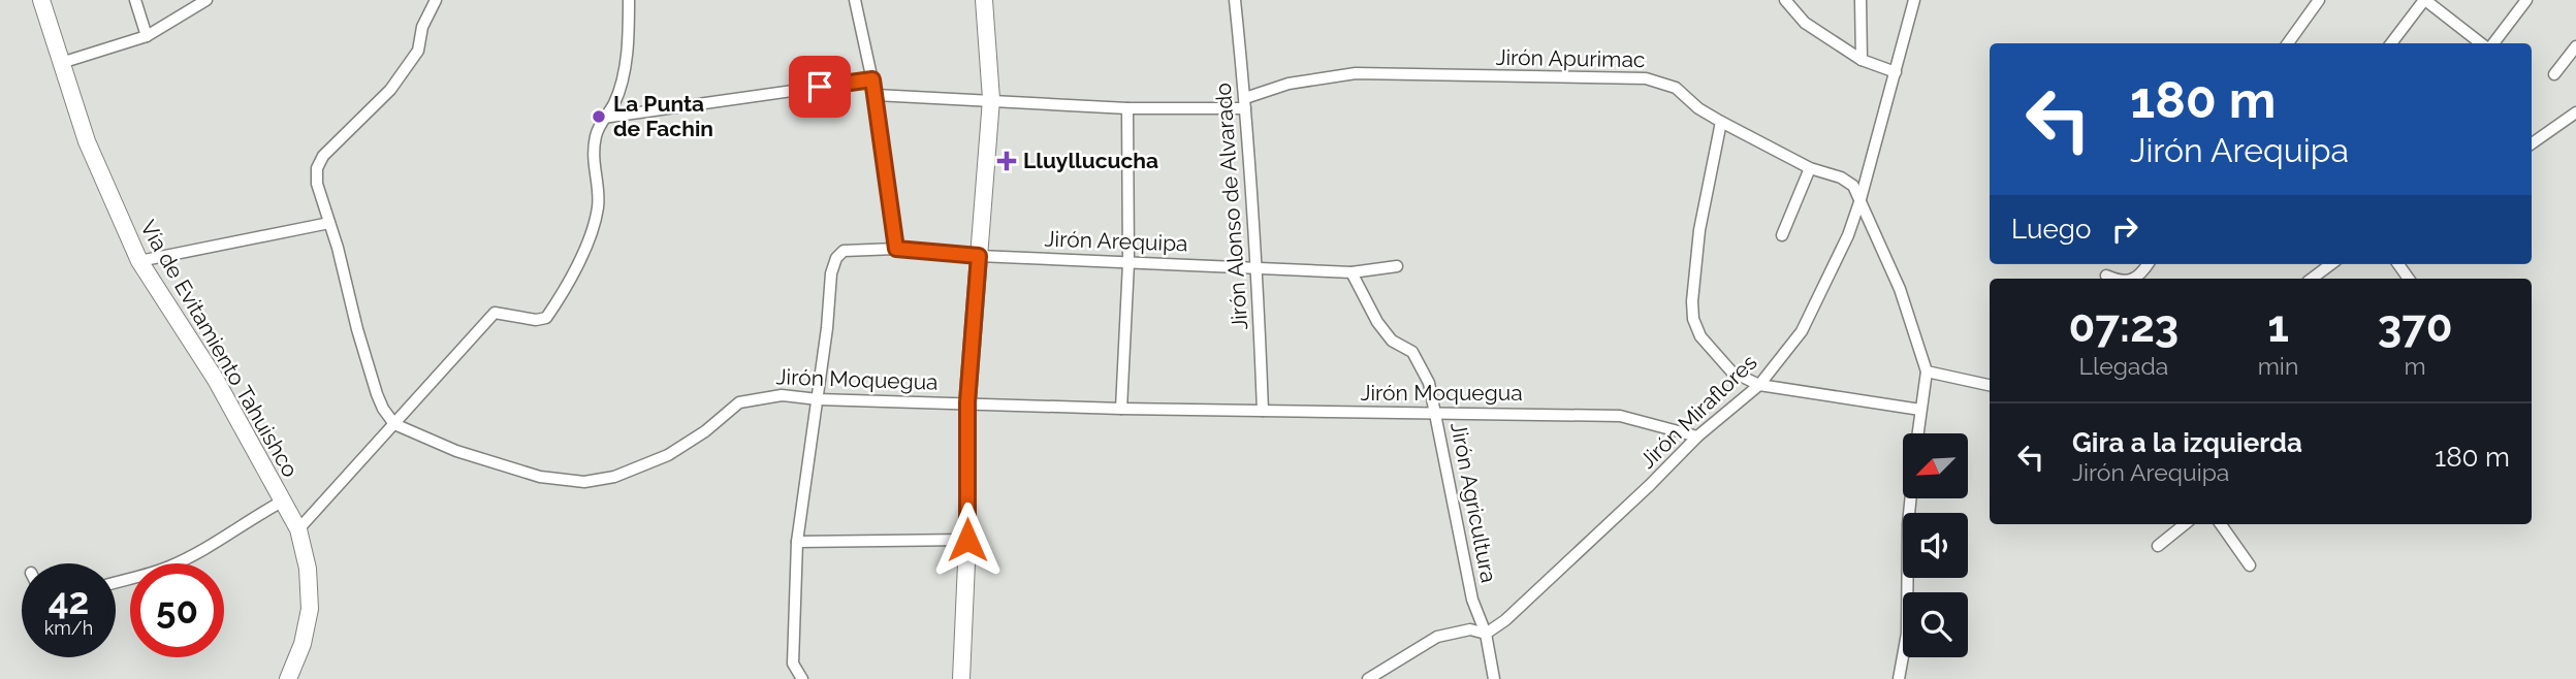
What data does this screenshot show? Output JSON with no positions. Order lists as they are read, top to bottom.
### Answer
{
  "streets": {
    "main road": ["Vía de Evitamiento Tahuishco"],
    "street": [
      "Jirón Apurimac",
      "Jirón Alonso de Alvarado",
      "Jirón Arequipa",
      "Jirón Moquegua",
      "Jirón Miraflores",
      "Jirón Agricultura"
    ]
  },
  "crossings": [
    ["Jirón Apurimac", "Jirón Alonso de Alvarado"],
    ["Jirón Apurimac", "Jirón Miraflores"],
    ["Jirón Alonso de Alvarado", "Jirón Arequipa"],
    ["Jirón Alonso de Alvarado", "Jirón Moquegua"],
    ["Jirón Arequipa", "Jirón Moquegua"],
    ["Jirón Arequipa", "Jirón Agricultura"],
    ["Jirón Moquegua", "Jirón Miraflores"],
    ["Jirón Moquegua", "Jirón Agricultura"],
    ["Jirón Miraflores", "Jirón Agricultura"]
  ],
  "places": {
    "other": ["La Punta de Fachin"],
    "health": ["Lluyllucucha"]
  },
  "north": "bottom left",
  "page": {
    "turn": ["180 m", "Jirón Arequipa"],
    "then": "Luego",
    "eta": [
      "07:23",
      "Llegada",
      "1",
      "min",
      "370",
      "m"
    ],
    "list": [
      {
        "name": "Gira a la izquierda",
        "note": "Jirón Arequipa",
        "value": "180 m"
      }
    ],
    "speed": "42 km/h",
    "limit": "50"
  }
}
